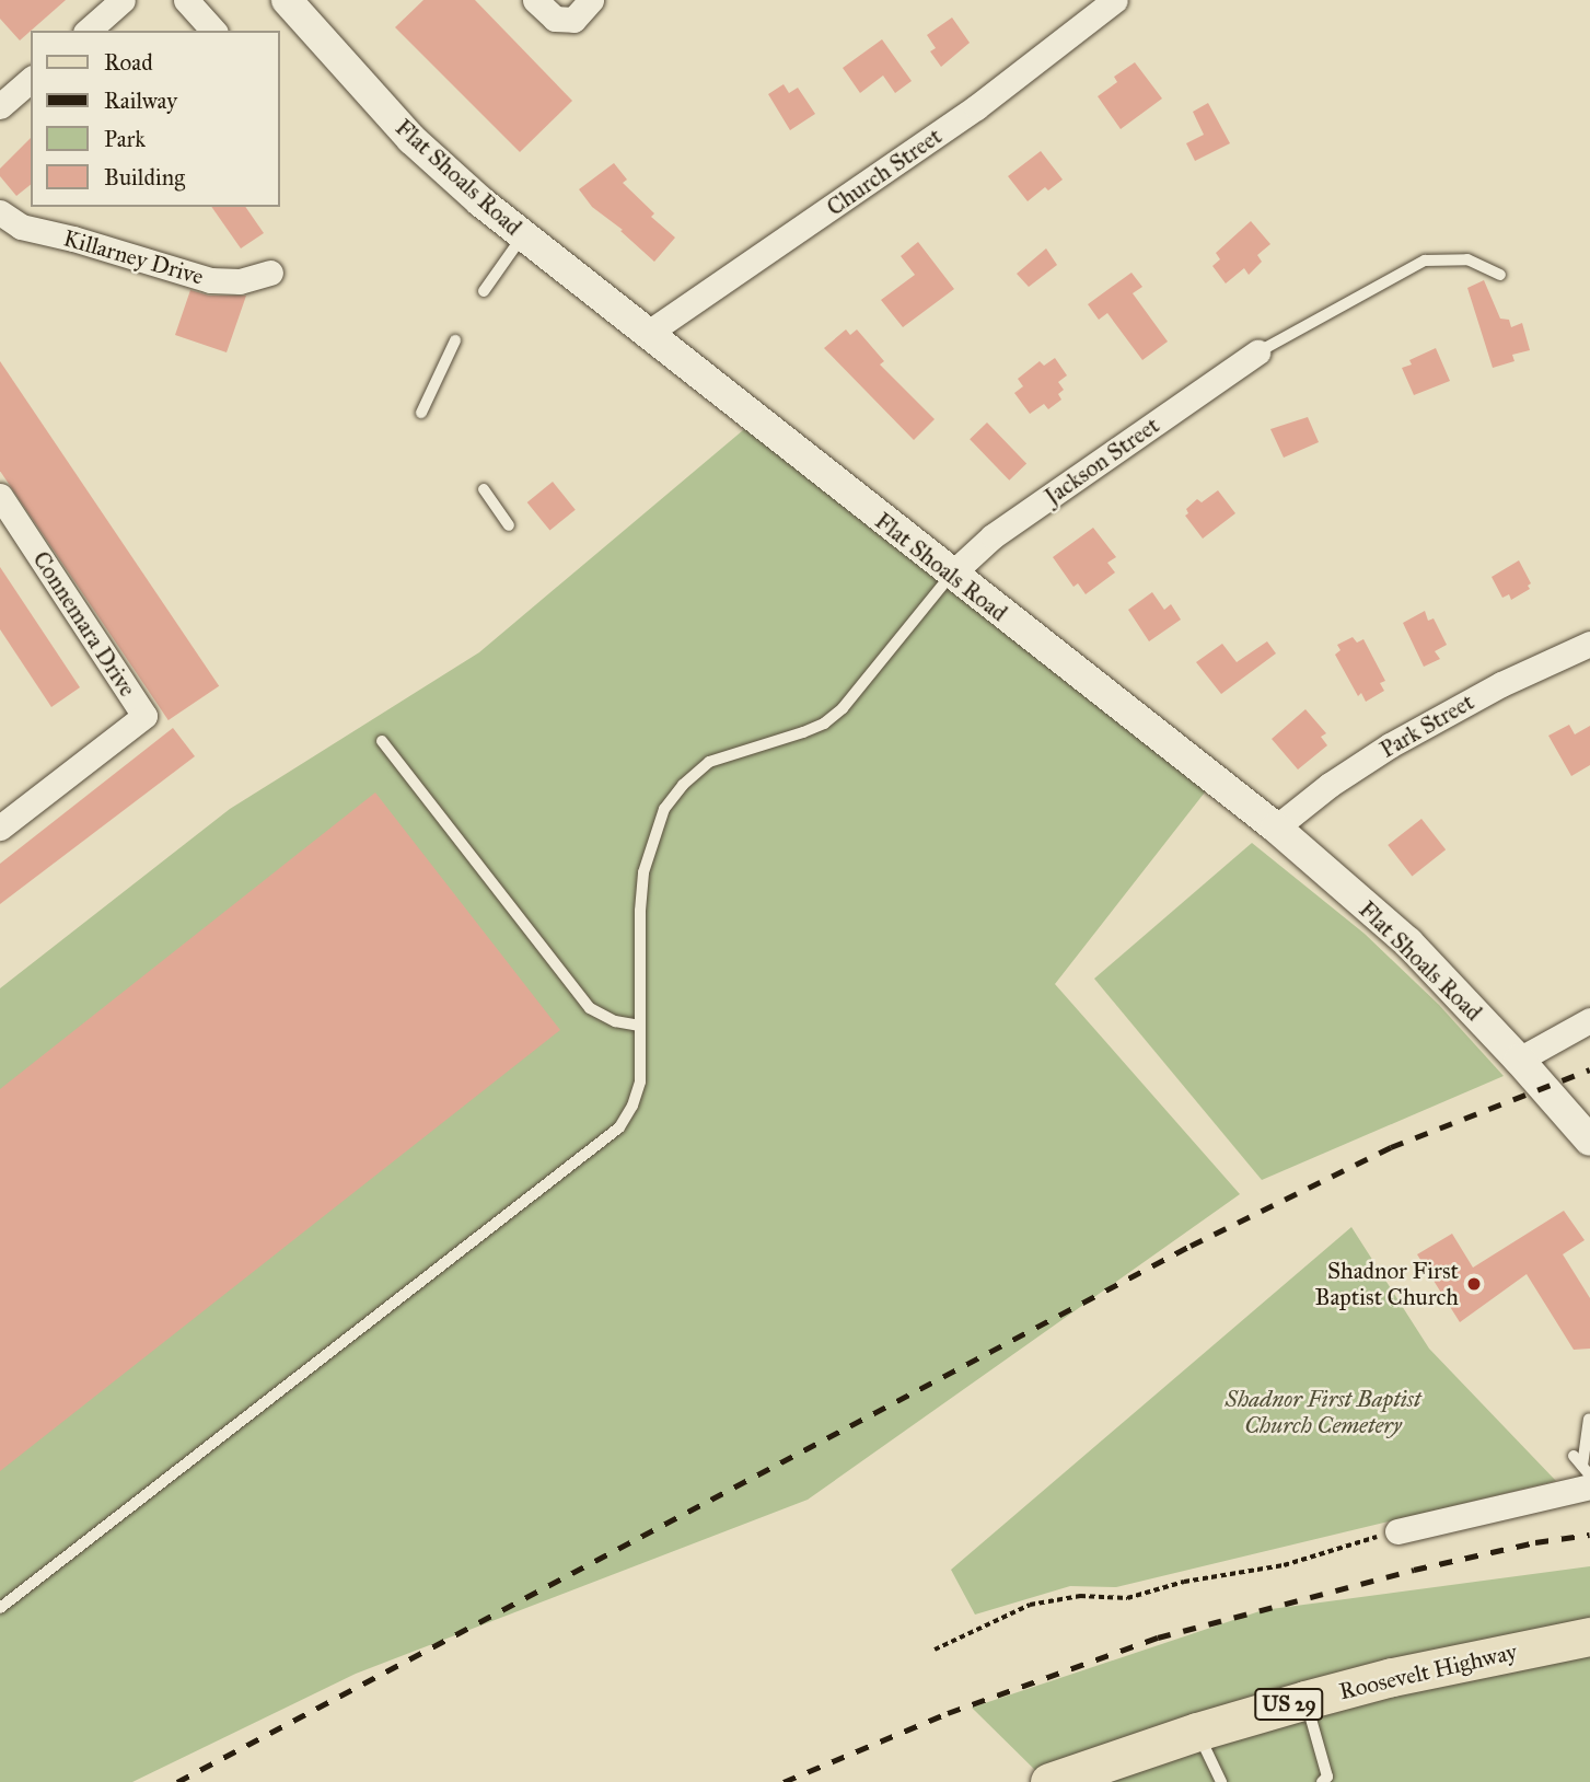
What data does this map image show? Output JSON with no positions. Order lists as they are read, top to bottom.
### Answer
{
  "streets": {
    "main road": ["Roosevelt Highway", "US 29"],
    "street": [
      "Church Street",
      "Flat Shoals Road",
      "Killarney Drive",
      "Jackson Street",
      "Connemara Drive",
      "Park Street"
    ]
  },
  "crossings": [
    ["Church Street", "Flat Shoals Road"],
    ["Flat Shoals Road", "Jackson Street"],
    ["Flat Shoals Road", "Park Street"]
  ],
  "parks": ["Shadnor First Baptist Church Cemetery"],
  "places": ["Shadnor First Baptist Church"],
  "legend": [
    "Road",
    "Railway",
    "Park",
    "Building"
  ]
}
